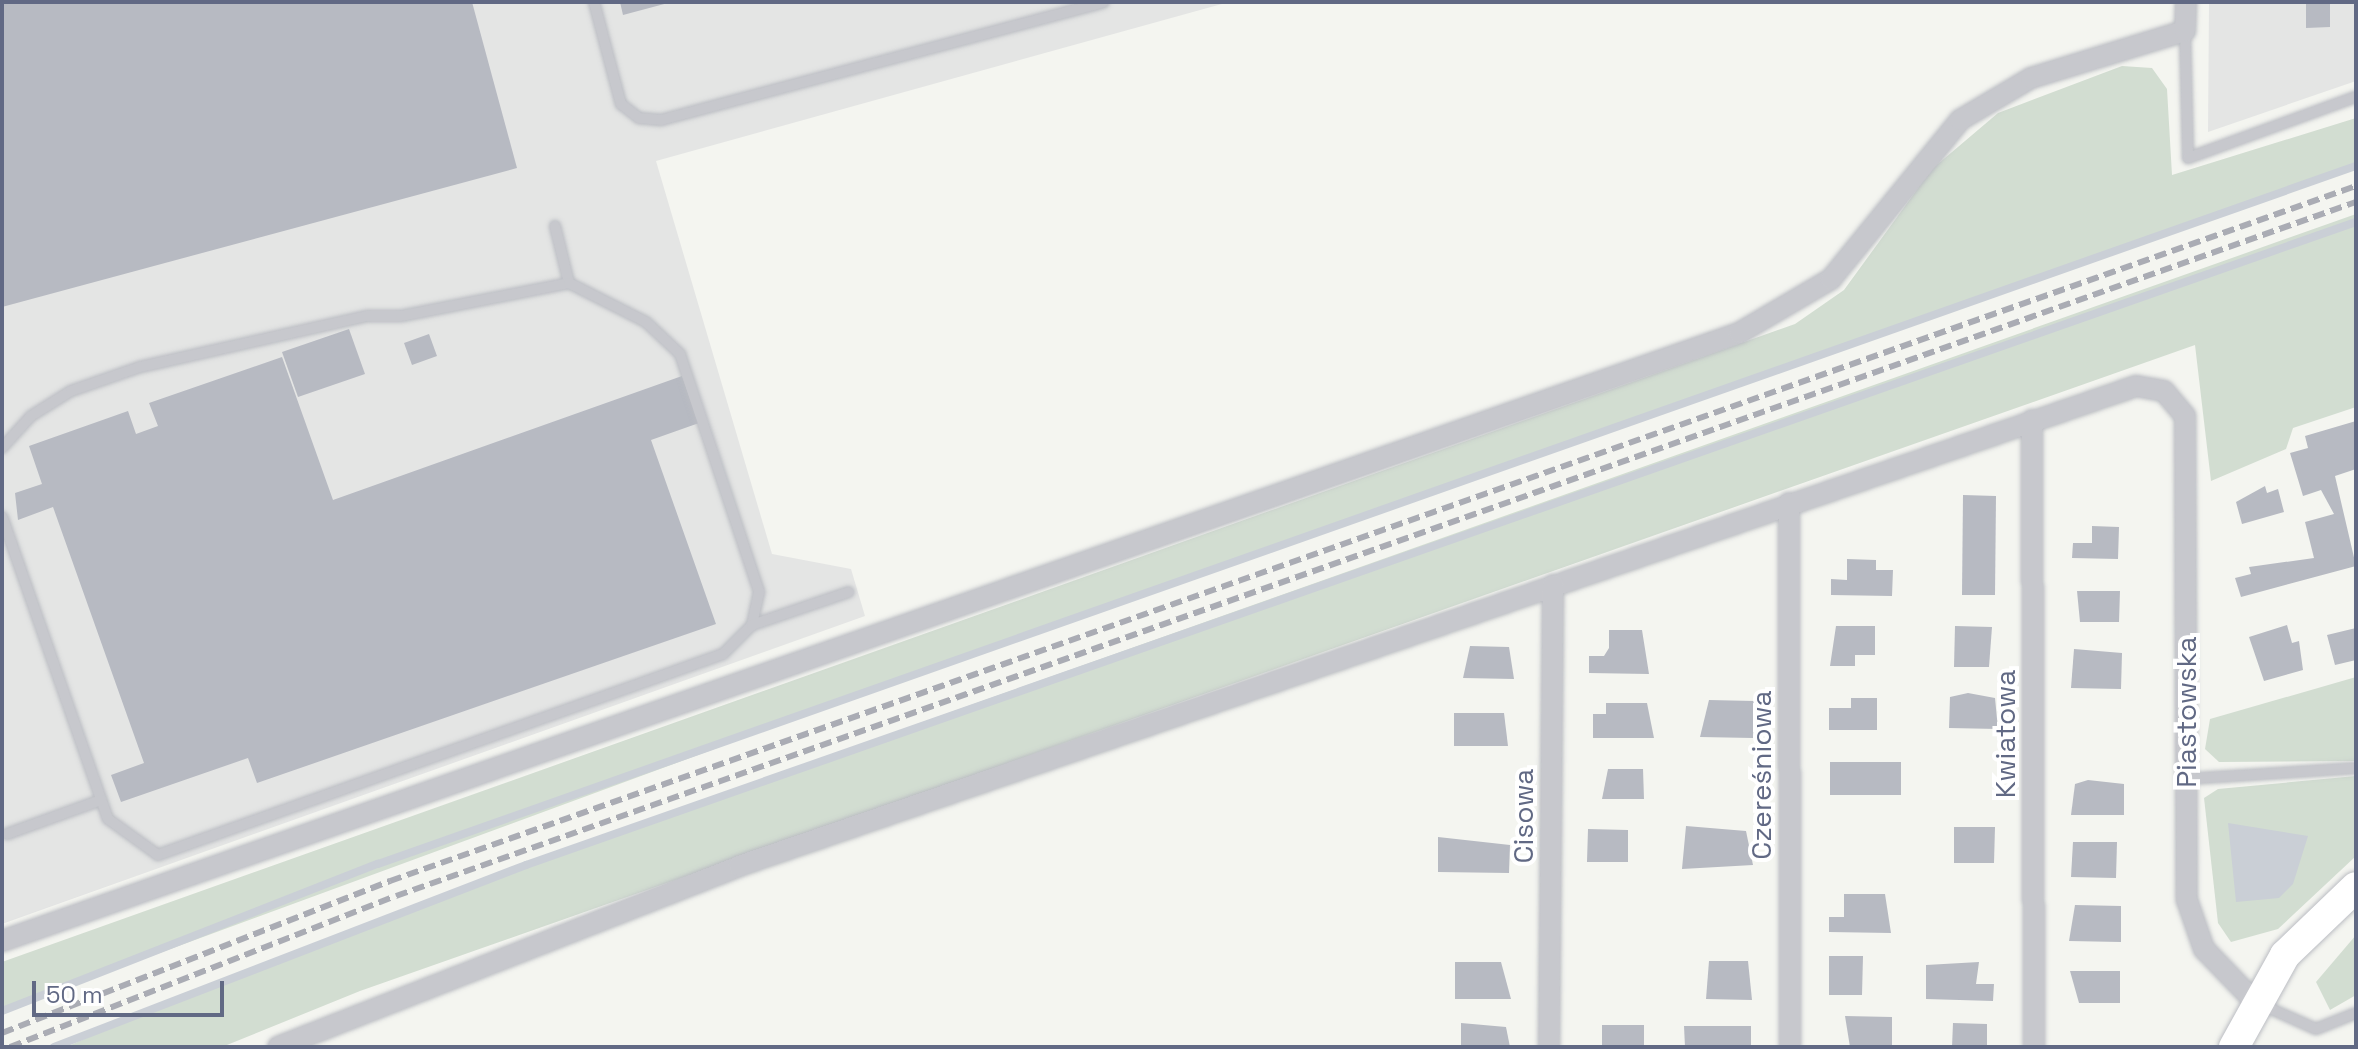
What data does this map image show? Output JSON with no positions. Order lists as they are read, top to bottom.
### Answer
{
  "streets": {
    "street": [
      "Piastowska",
      "Kwiatowa",
      "Czereśniowa",
      "Cisowa"
    ]
  },
  "crossings": [
    ["Piastowska", "Kwiatowa"]
  ],
  "scale_bar": "50 m"
}
